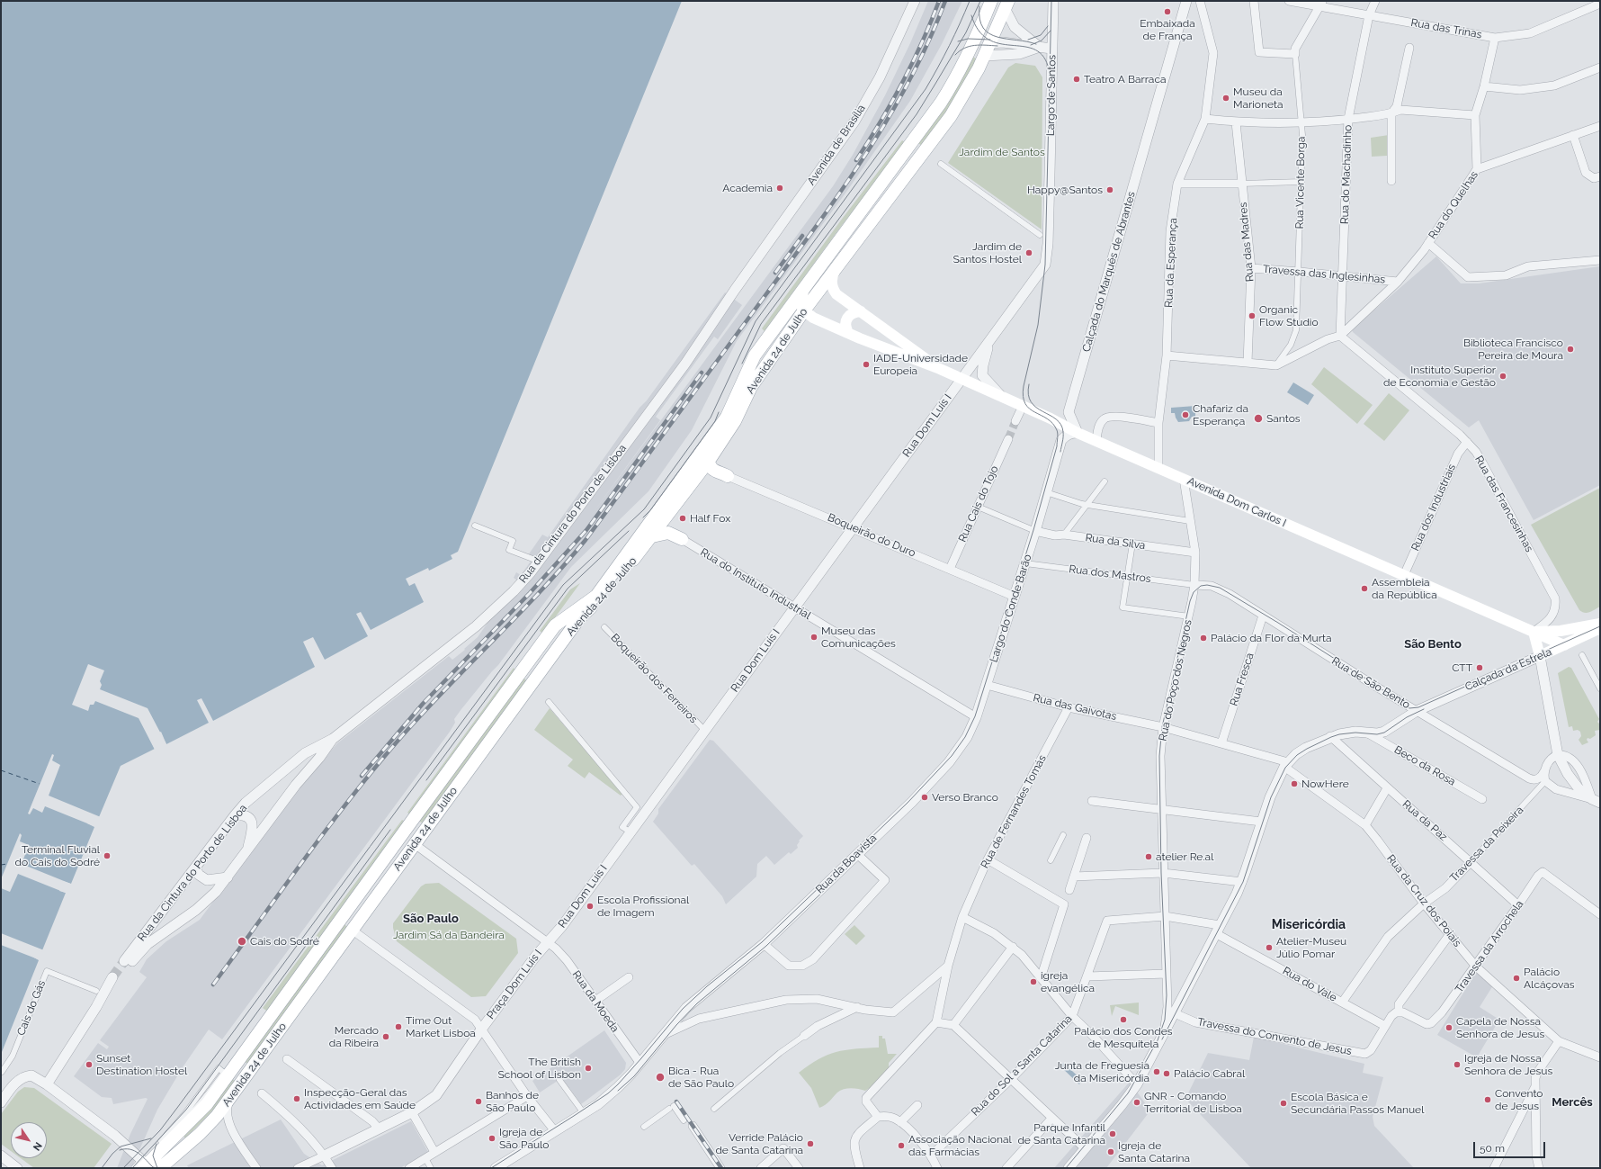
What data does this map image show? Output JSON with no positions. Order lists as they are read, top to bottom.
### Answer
{
  "streets": {
    "main road": ["Avenida 24 de Julho", "Avenida Dom Carlos I", "Calçada da Estrela"],
    "street": [
      "Rua das Trinas",
      "Largo de Santos",
      "Avenida de Brasília",
      "Rua do Machadinho",
      "Rua Vicente Borga",
      "Rua do Quelhas",
      "Rua das Madres",
      "Rua da Esperança",
      "Calçada do Marquês de Abrantes",
      "Travessa das Inglesinhas",
      "Rua Dom Luís I",
      "Rua Cais do Tojo",
      "Rua das Francesinhas",
      "Rua dos Industriais",
      "Rua da Cintura do Porto de Lisboa",
      "Boqueirão do Duro",
      "Rua da Silva",
      "Rua dos Mastros",
      "Rua do Instituto Industrial",
      "Largo do Conde Barão",
      "Boqueirão dos Ferreiros",
      "Rua Fresca",
      "Rua do Poço dos Negros",
      "Rua de São Bento",
      "Rua das Gaivotas",
      "Beco da Rosa",
      "Rua de Fernandes Tomás",
      "Rua da Paz",
      "Travessa da Peixeira",
      "Rua da Boavista",
      "Rua da Cruz dos Poiais",
      "Travessa da Arrochela",
      "Praça Dom Luís I",
      "Rua do Vale",
      "Rua da Moeda",
      "Cais do Gás",
      "Travessa do Convento de Jesus",
      "Rua do Sol a Santa Catarina"
    ]
  },
  "crossings": [
    ["Rua das Trinas", "Rua do Machadinho"],
    ["Rua das Trinas", "Rua Vicente Borga"],
    ["Largo de Santos", "Avenida 24 de Julho"],
    ["Largo de Santos", "Rua Dom Luís I"],
    ["Avenida de Brasília", "Rua da Cintura do Porto de Lisboa"],
    ["Rua do Machadinho", "Rua do Quelhas"],
    ["Rua do Machadinho", "Travessa das Inglesinhas"],
    ["Rua do Machadinho", "Rua das Francesinhas"],
    ["Rua Vicente Borga", "Travessa das Inglesinhas"],
    ["Rua do Quelhas", "Travessa das Inglesinhas"],
    ["Rua do Quelhas", "Rua das Francesinhas"],
    ["Rua das Madres", "Travessa das Inglesinhas"],
    ["Rua da Esperança", "Avenida Dom Carlos I"],
    ["Calçada do Marquês de Abrantes", "Avenida Dom Carlos I"],
    ["Avenida 24 de Julho", "Avenida Dom Carlos I"],
    ["Avenida 24 de Julho", "Praça Dom Luís I"],
    ["Rua Dom Luís I", "Avenida Dom Carlos I"],
    ["Rua Dom Luís I", "Boqueirão do Duro"],
    ["Rua Dom Luís I", "Rua do Instituto Industrial"],
    ["Rua Dom Luís I", "Boqueirão dos Ferreiros"],
    ["Rua Dom Luís I", "Praça Dom Luís I"],
    ["Rua Dom Luís I", "Rua da Moeda"],
    ["Avenida Dom Carlos I", "Rua das Francesinhas"],
    ["Avenida Dom Carlos I", "Rua dos Industriais"],
    ["Avenida Dom Carlos I", "Calçada da Estrela"],
    ["Avenida Dom Carlos I", "Rua do Poço dos Negros"],
    ["Rua Cais do Tojo", "Boqueirão do Duro"],
    ["Rua das Francesinhas", "Rua dos Industriais"],
    ["Boqueirão do Duro", "Largo do Conde Barão"],
    ["Rua da Silva", "Largo do Conde Barão"],
    ["Rua da Silva", "Rua do Poço dos Negros"],
    ["Rua dos Mastros", "Largo do Conde Barão"],
    ["Rua dos Mastros", "Rua do Poço dos Negros"],
    ["Rua dos Mastros", "Rua de São Bento"],
    ["Rua do Instituto Industrial", "Rua da Boavista"],
    ["Largo do Conde Barão", "Rua das Gaivotas"],
    ["Largo do Conde Barão", "Rua da Boavista"],
    ["Calçada da Estrela", "Rua de São Bento"],
    ["Calçada da Estrela", "Beco da Rosa"],
    ["Calçada da Estrela", "Rua da Paz"],
    ["Calçada da Estrela", "Rua da Cruz dos Poiais"],
    ["Rua Fresca", "Rua de São Bento"],
    ["Rua Fresca", "Rua das Gaivotas"],
    ["Rua Fresca", "Rua da Cruz dos Poiais"],
    ["Rua do Poço dos Negros", "Rua de São Bento"],
    ["Rua do Poço dos Negros", "Rua das Gaivotas"],
    ["Rua do Poço dos Negros", "Rua do Vale"],
    ["Rua do Poço dos Negros", "Travessa do Convento de Jesus"],
    ["Rua das Gaivotas", "Rua de Fernandes Tomás"],
    ["Rua das Gaivotas", "Rua da Boavista"],
    ["Rua das Gaivotas", "Rua da Cruz dos Poiais"],
    ["Rua da Paz", "Travessa da Peixeira"],
    ["Rua da Paz", "Travessa da Arrochela"],
    ["Travessa da Peixeira", "Rua da Cruz dos Poiais"],
    ["Travessa da Peixeira", "Rua do Vale"],
    ["Rua da Boavista", "Rua da Moeda"],
    ["Rua da Cruz dos Poiais", "Travessa da Arrochela"],
    ["Praça Dom Luís I", "Rua da Moeda"],
    ["Rua do Vale", "Travessa do Convento de Jesus"],
    ["Rua do Vale", "Rua do Sol a Santa Catarina"]
  ],
  "districts": [
    "São Bento",
    "São Paulo",
    "Misericórdia",
    "Mercês"
  ],
  "parks": ["Jardim de Santos", "Jardim Sá da Bandeira"],
  "places": [
    "Embaixada de França",
    "Teatro A Barraca",
    "Museu da Marioneta",
    "Academia",
    "Happy@Santos",
    "Jardim de Santos Hostel",
    "Organic Flow Studio",
    "Biblioteca Francisco Pereira de Moura",
    "IADE-Universidade Europeia",
    "Instituto Superior de Economia e Gestão",
    "Chafariz da Esperança",
    "Santos",
    "Half Fox",
    "Assembleia da República",
    "Museu das Comunicações",
    "Palácio da Flor da Murta",
    "CTT",
    "NowHere",
    "Verso Branco",
    "Terminal Fluvial do Cais do Sodré",
    "atelier Re.al",
    "Escola Profissional de Imagem",
    "Cais do Sodré",
    "Atelier-Museu Júlio Pomar",
    "Palácio Alcáçovas",
    "igreja evangélica",
    "Palácio dos Condes de Mesquitela",
    "Time Out Market Lisboa",
    "Capela de Nossa Senhora de Jesus",
    "Mercado da Ribeira",
    "Sunset Destination Hostel",
    "Igreja de Nossa Senhora de Jesus",
    "The British School of Lisbon",
    "Junta de Freguesia da Misericórdia",
    "Palácio Cabral",
    "Bica - Rua de São Paulo",
    "Inspecção-Geral das Actividades em Saúde",
    "Convento de Jesus",
    "Banhos de São Paulo",
    "GNR - Comando Territorial de Lisboa",
    "Escola Básica e Secundária Passos Manuel",
    "Parque Infantil de Santa Catarina",
    "Igreja de São Paulo",
    "Verride Palácio de Santa Catarina",
    "Associação Nacional das Farmácias",
    "Igreja de Santa Catarina"
  ],
  "scale_bar": "50 m",
  "north": "bottom right"
}
